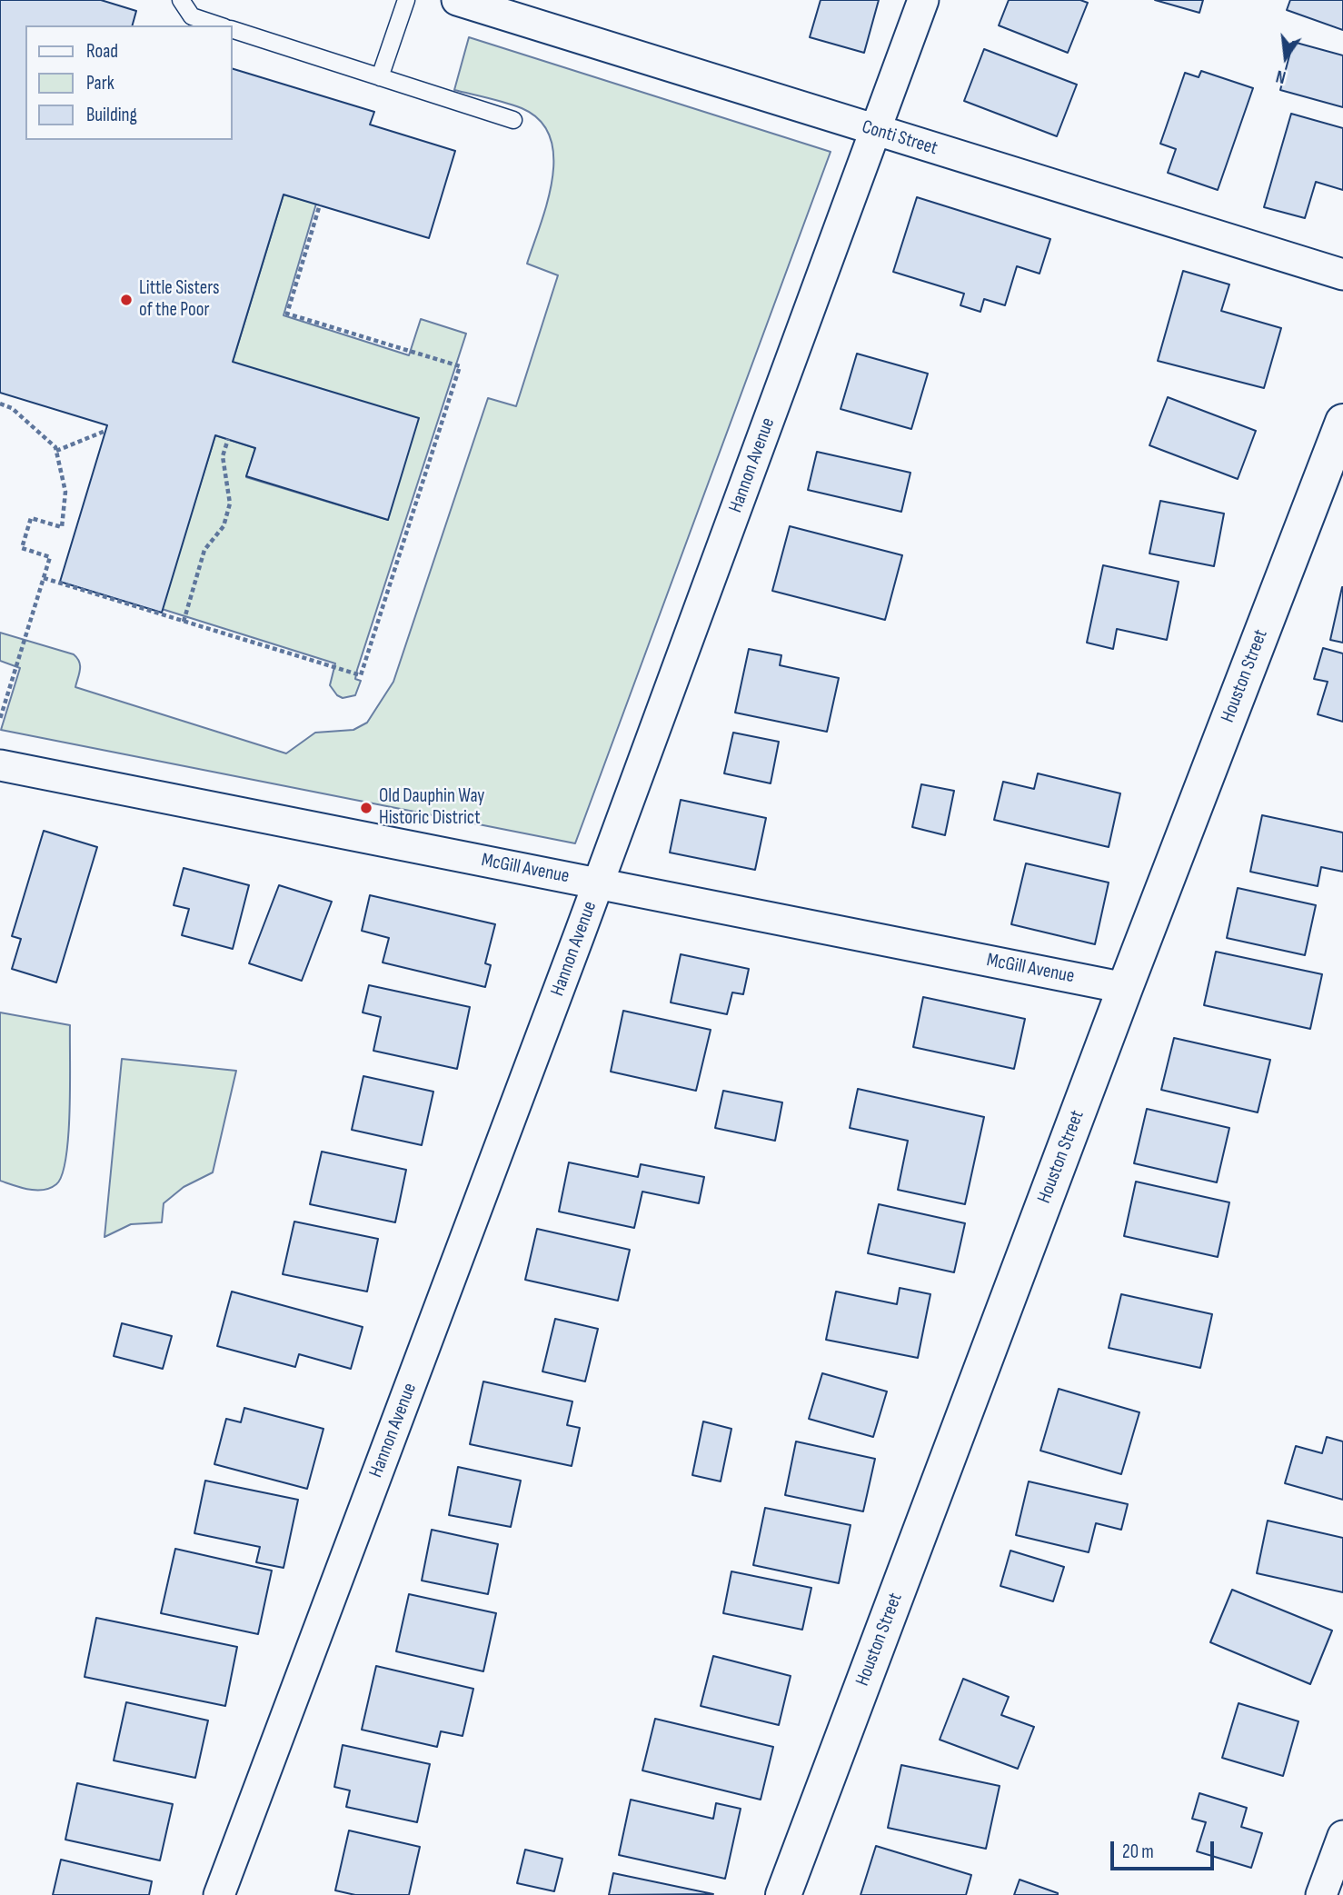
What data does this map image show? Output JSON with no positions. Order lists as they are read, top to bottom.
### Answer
{
  "streets": {
    "street": [
      "Conti Street",
      "Hannon Avenue",
      "Houston Street",
      "McGill Avenue"
    ]
  },
  "crossings": [
    ["Conti Street", "Hannon Avenue"],
    ["Hannon Avenue", "McGill Avenue"],
    ["Houston Street", "McGill Avenue"]
  ],
  "places": ["Little Sisters of the Poor", "Old Dauphin Way Historic District"],
  "legend": ["Road", "Park", "Building"],
  "scale_bar": "20 m",
  "north": "bottom"
}
